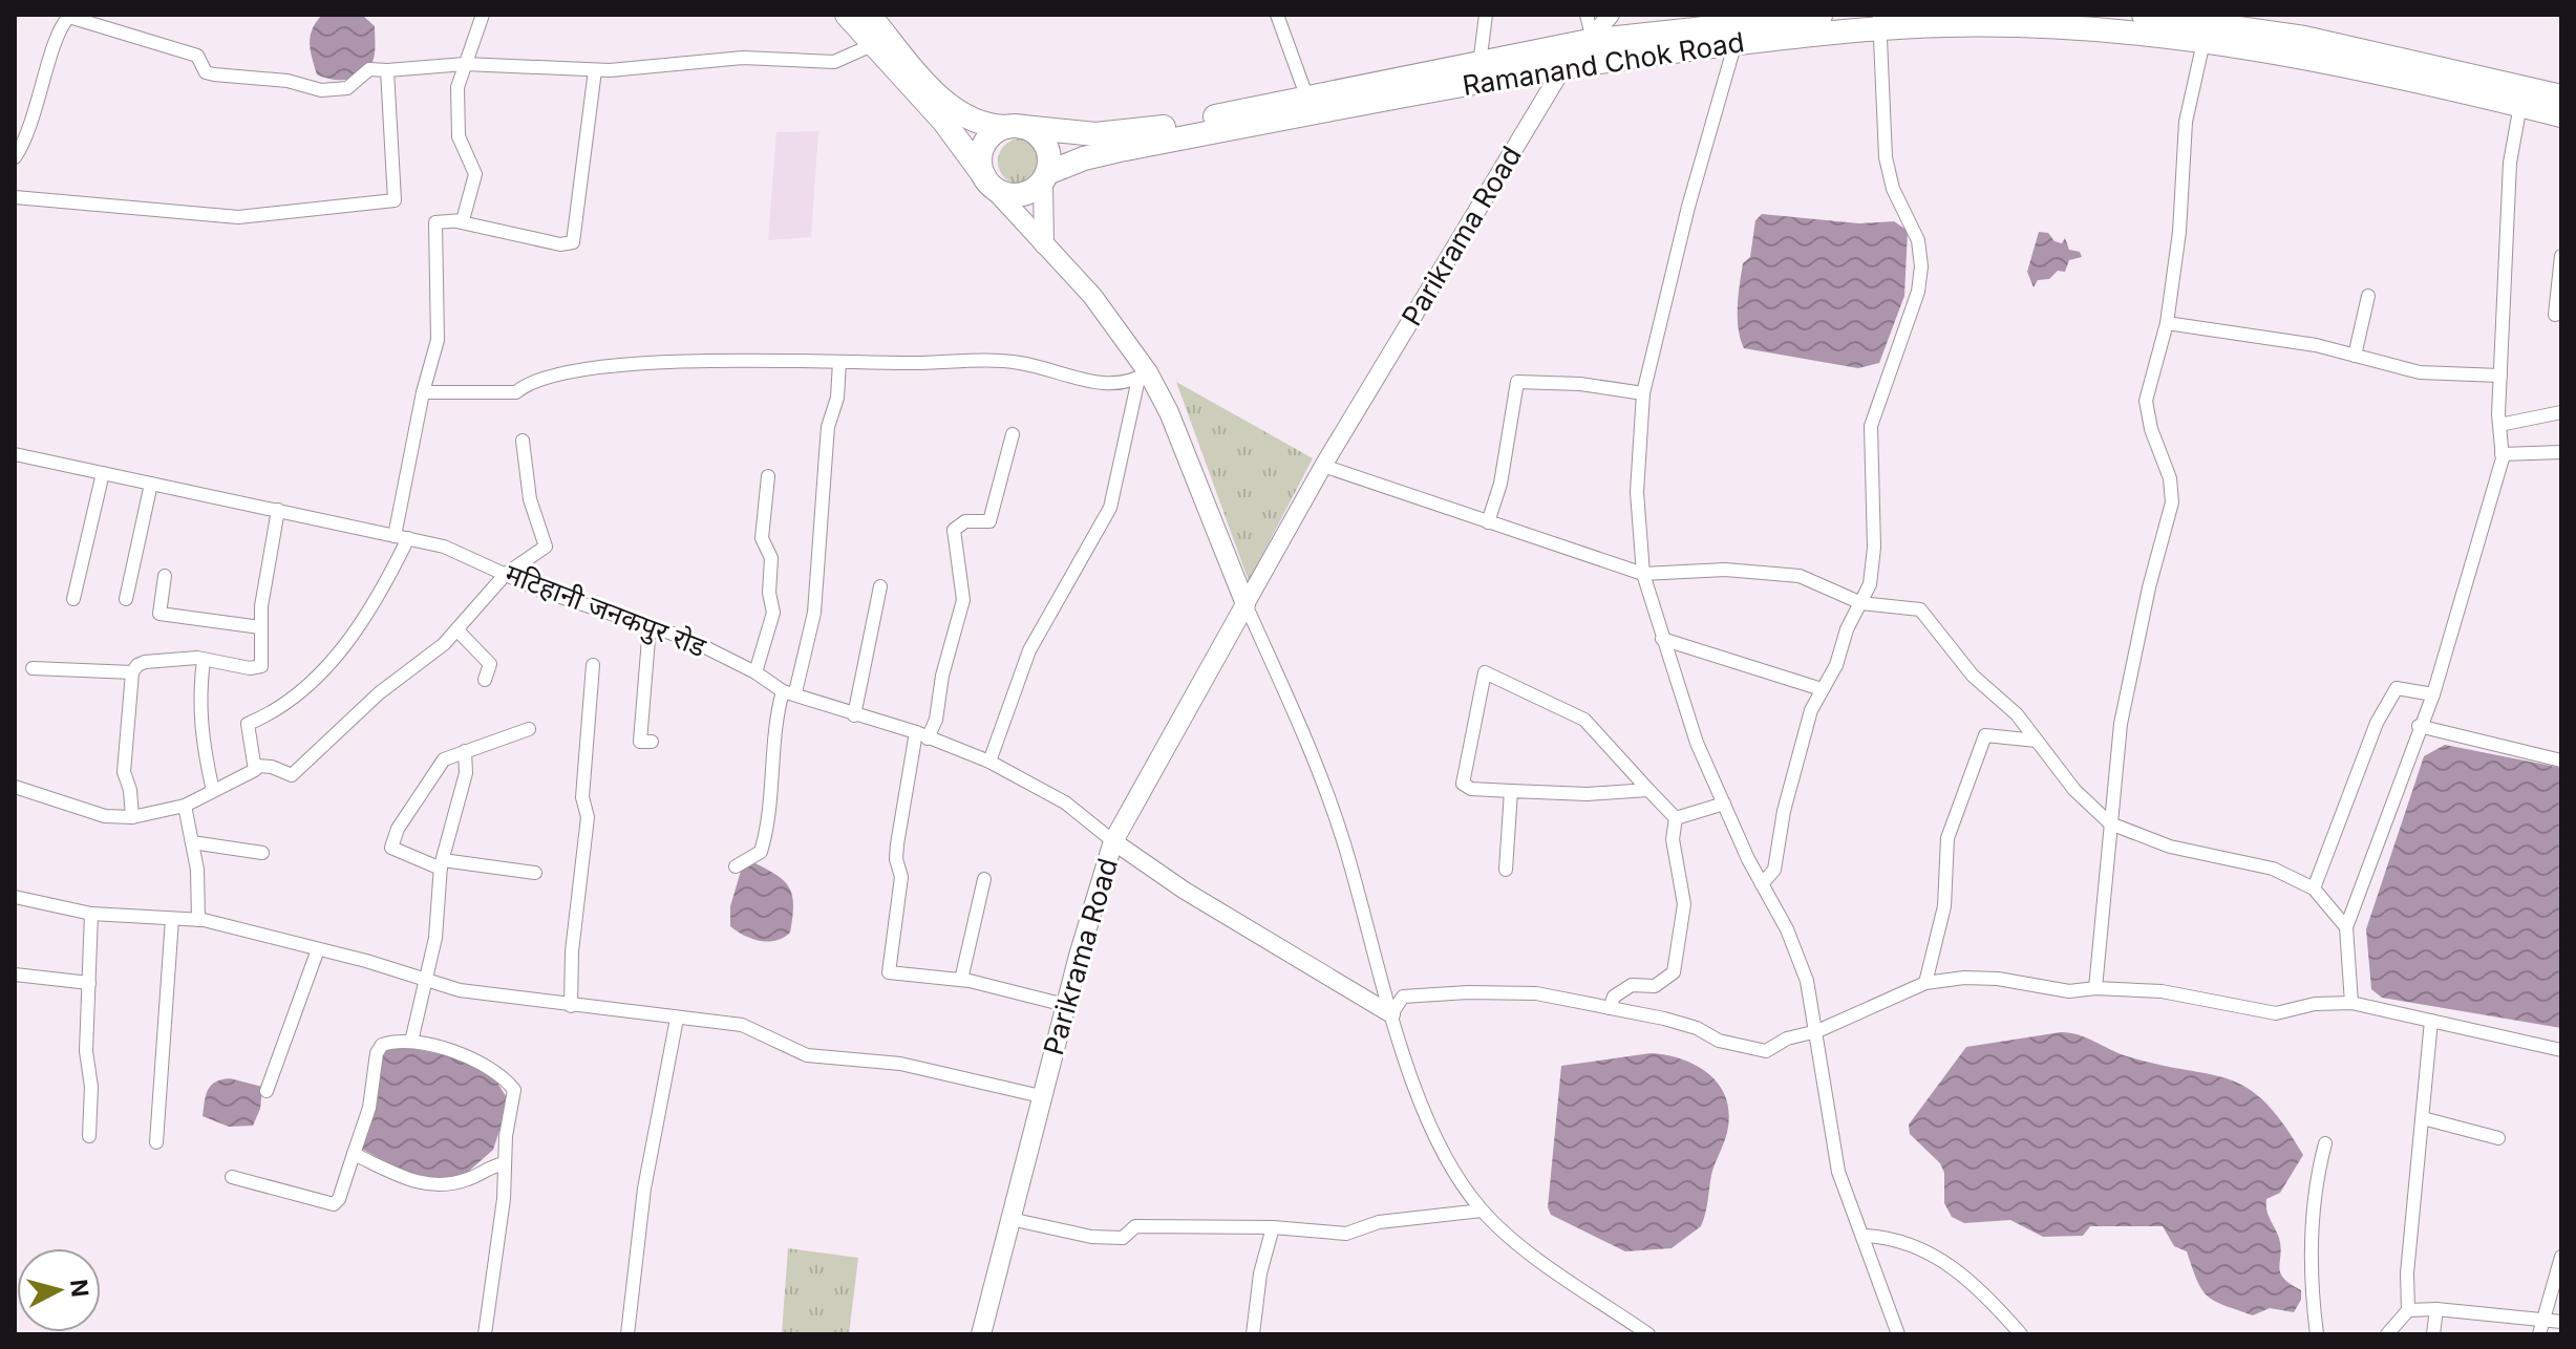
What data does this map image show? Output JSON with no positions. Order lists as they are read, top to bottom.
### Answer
{
  "streets": {
    "highway": ["Ramanand Chok Road"],
    "main road": ["Parikrama Road"],
    "street": ["मटिहानी जनकपुर रोड"]
  },
  "crossings": [
    ["Ramanand Chok Road", "Parikrama Road"],
    ["Parikrama Road", "मटिहानी जनकपुर रोड"]
  ],
  "north": "right"
}
